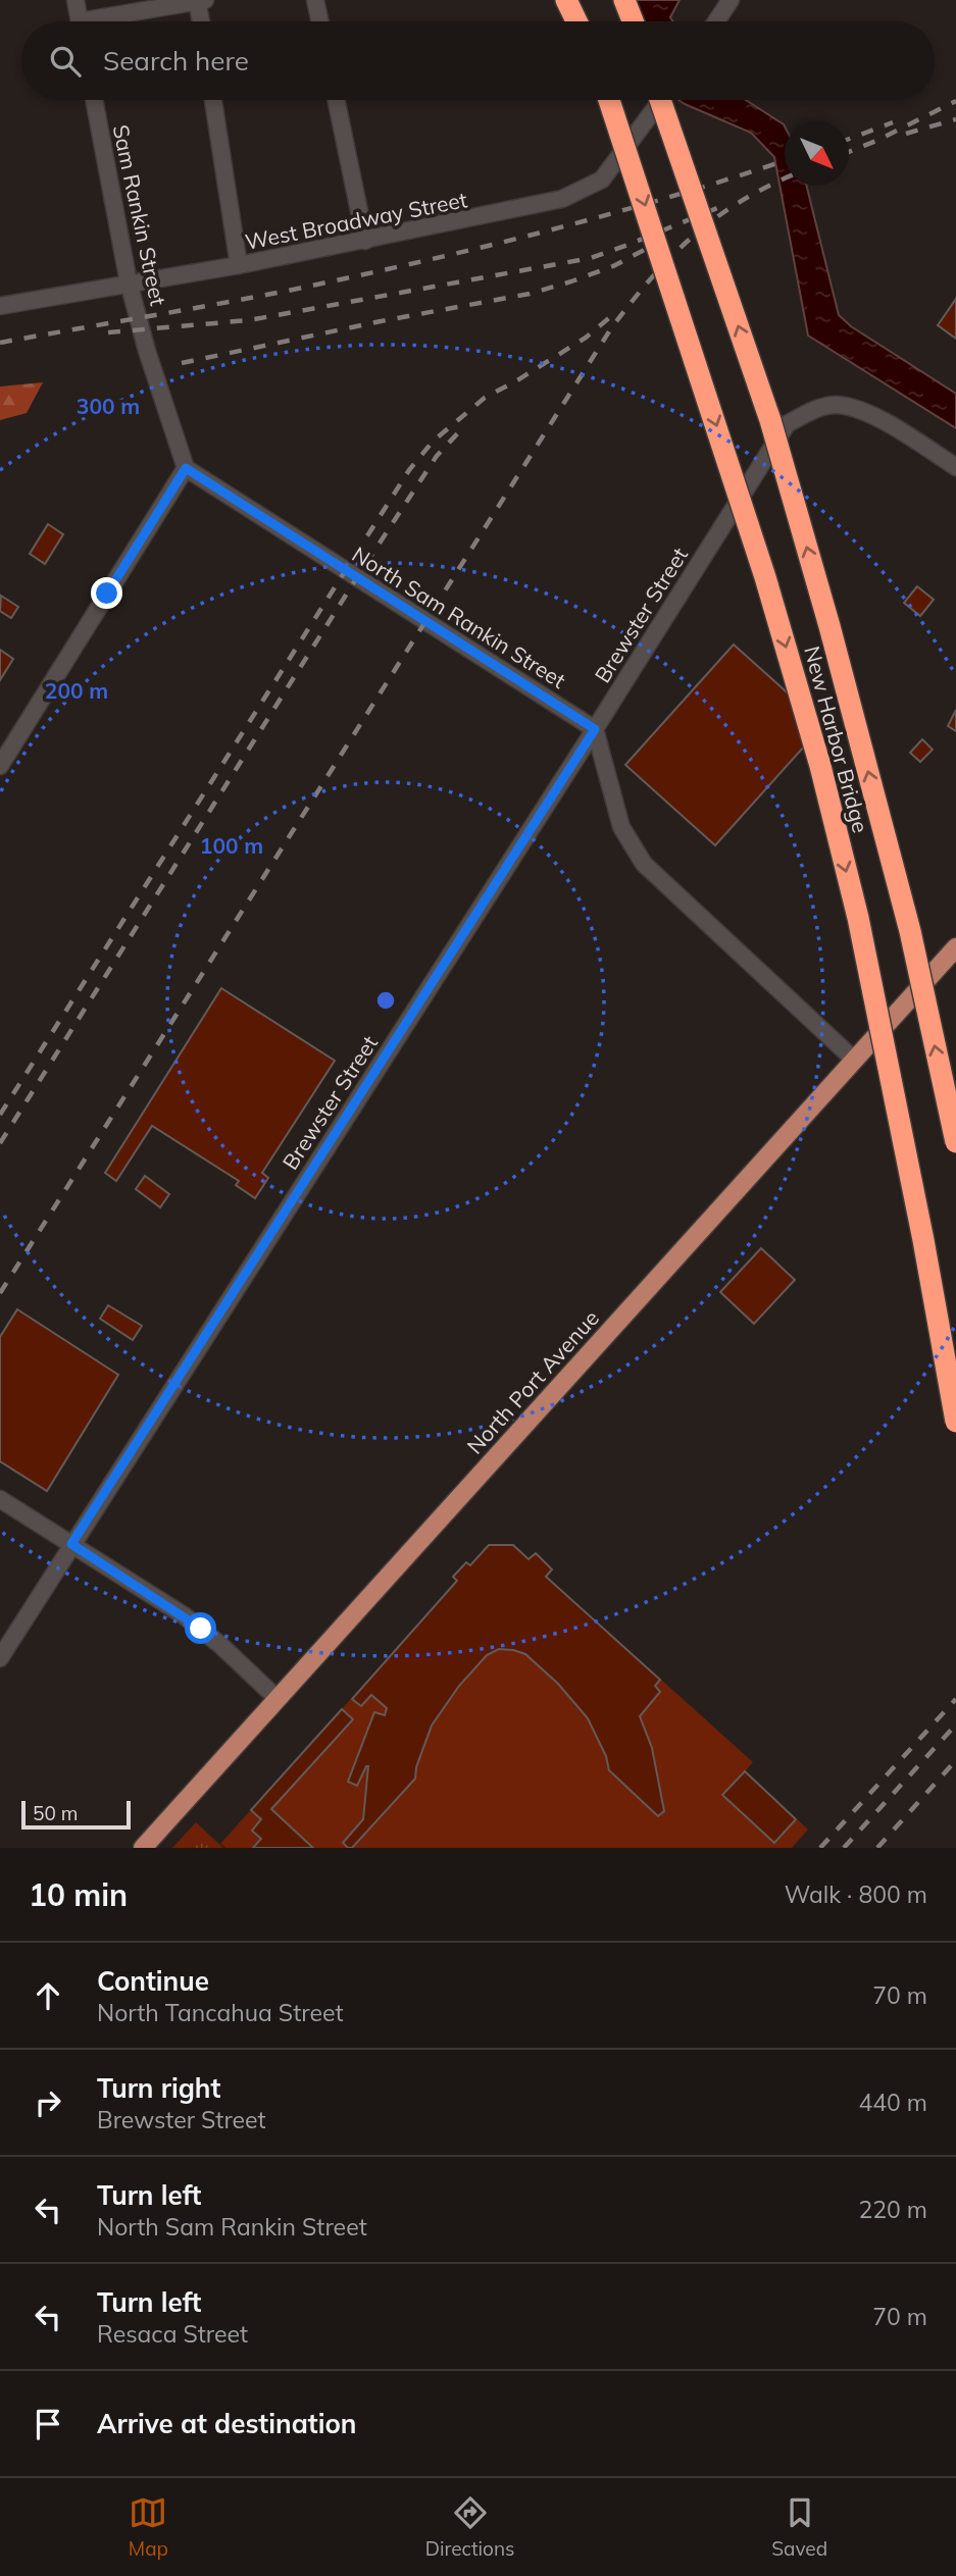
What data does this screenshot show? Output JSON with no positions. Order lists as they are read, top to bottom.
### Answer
{
  "streets": {
    "highway": ["New Harbor Bridge"],
    "main road": ["North Port Avenue"],
    "street": [
      "Sam Rankin Street",
      "West Broadway Street",
      "Brewster Street",
      "North Sam Rankin Street"
    ]
  },
  "crossings": [
    ["Sam Rankin Street", "West Broadway Street"],
    ["Sam Rankin Street", "North Sam Rankin Street"],
    ["Brewster Street", "North Sam Rankin Street"]
  ],
  "scale_bar": "50 m",
  "north": "bottom right",
  "page": {
    "search": "Search here",
    "scale": "50 m",
    "heading": ["10 min", "Walk · 800 m"],
    "list": [
      ["Continue", "North Tancahua Street", "70 m"],
      ["Turn right", "Brewster Street", "440 m"],
      ["Turn left", "North Sam Rankin Street", "220 m"],
      ["Turn left", "Resaca Street", "70 m"],
      "Arrive at destination"
    ],
    "nav": ["Map", "Directions", "Saved"]
  },
  "rings": ["300 m", "200 m", "100 m"]
}
